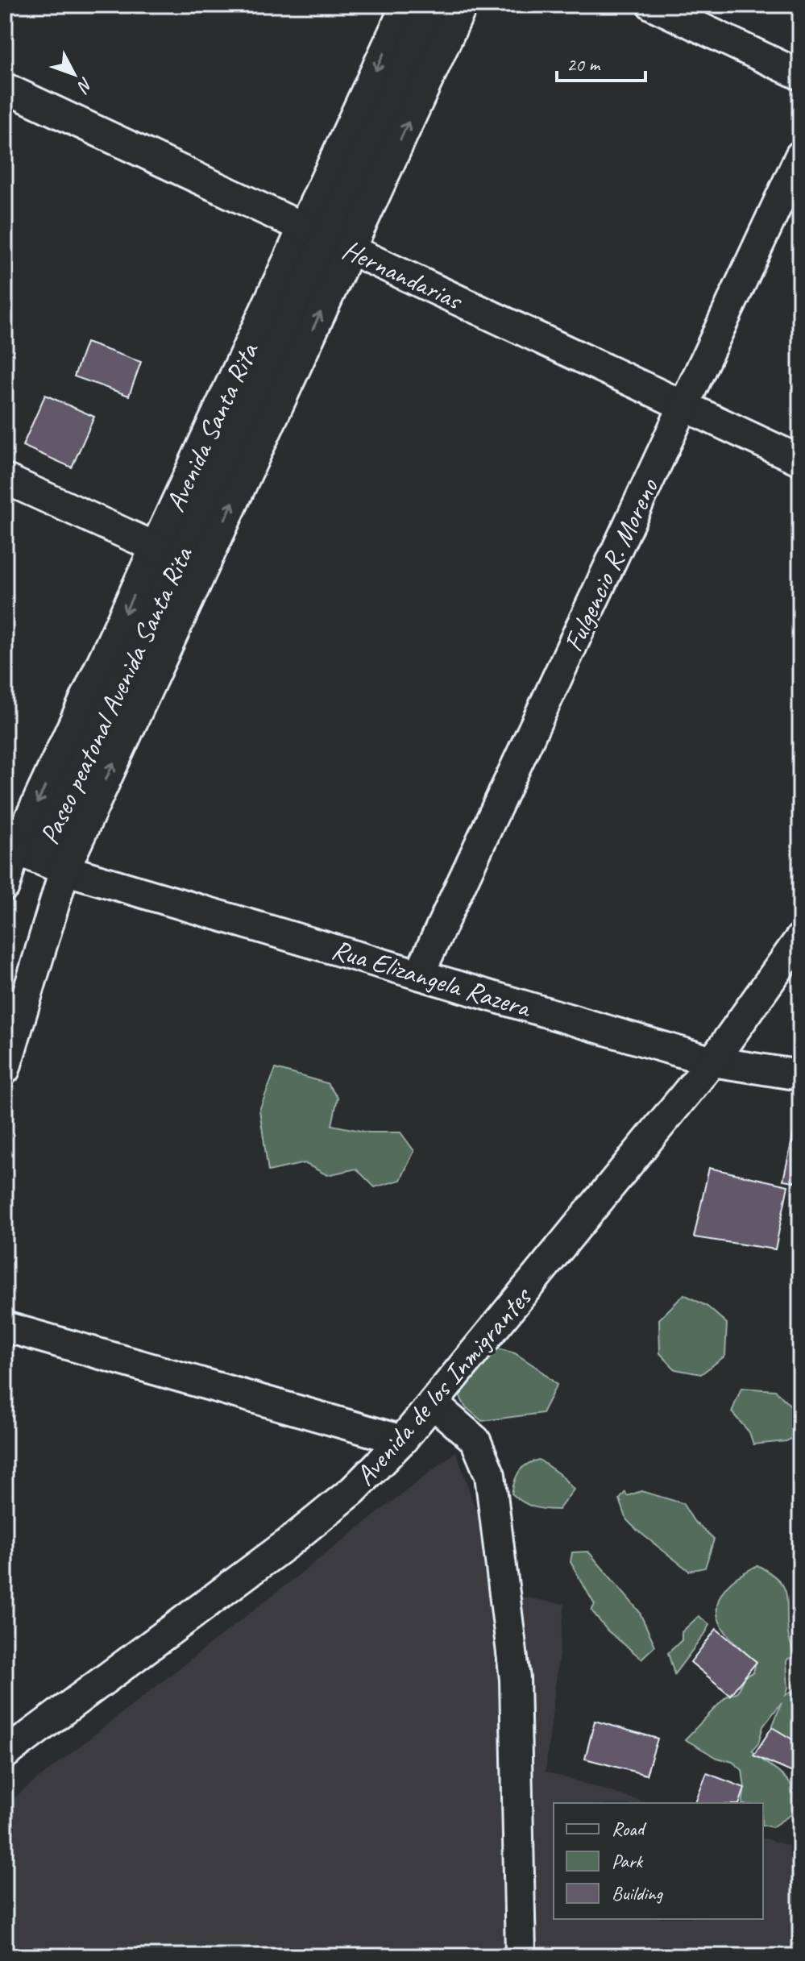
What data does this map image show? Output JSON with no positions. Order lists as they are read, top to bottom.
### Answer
{
  "streets": {
    "street": [
      "Hernandarias",
      "Avenida Santa Rita",
      "Fulgencio R. Moreno",
      "Rua Elizangela Razera",
      "Avenida de los Inmigrantes"
    ]
  },
  "crossings": [
    ["Hernandarias", "Avenida Santa Rita"],
    ["Hernandarias", "Fulgencio R. Moreno"],
    ["Fulgencio R. Moreno", "Rua Elizangela Razera"],
    ["Rua Elizangela Razera", "Avenida de los Inmigrantes"]
  ],
  "legend": ["Road", "Park", "Building"],
  "scale_bar": "20 m",
  "north": "bottom right"
}
